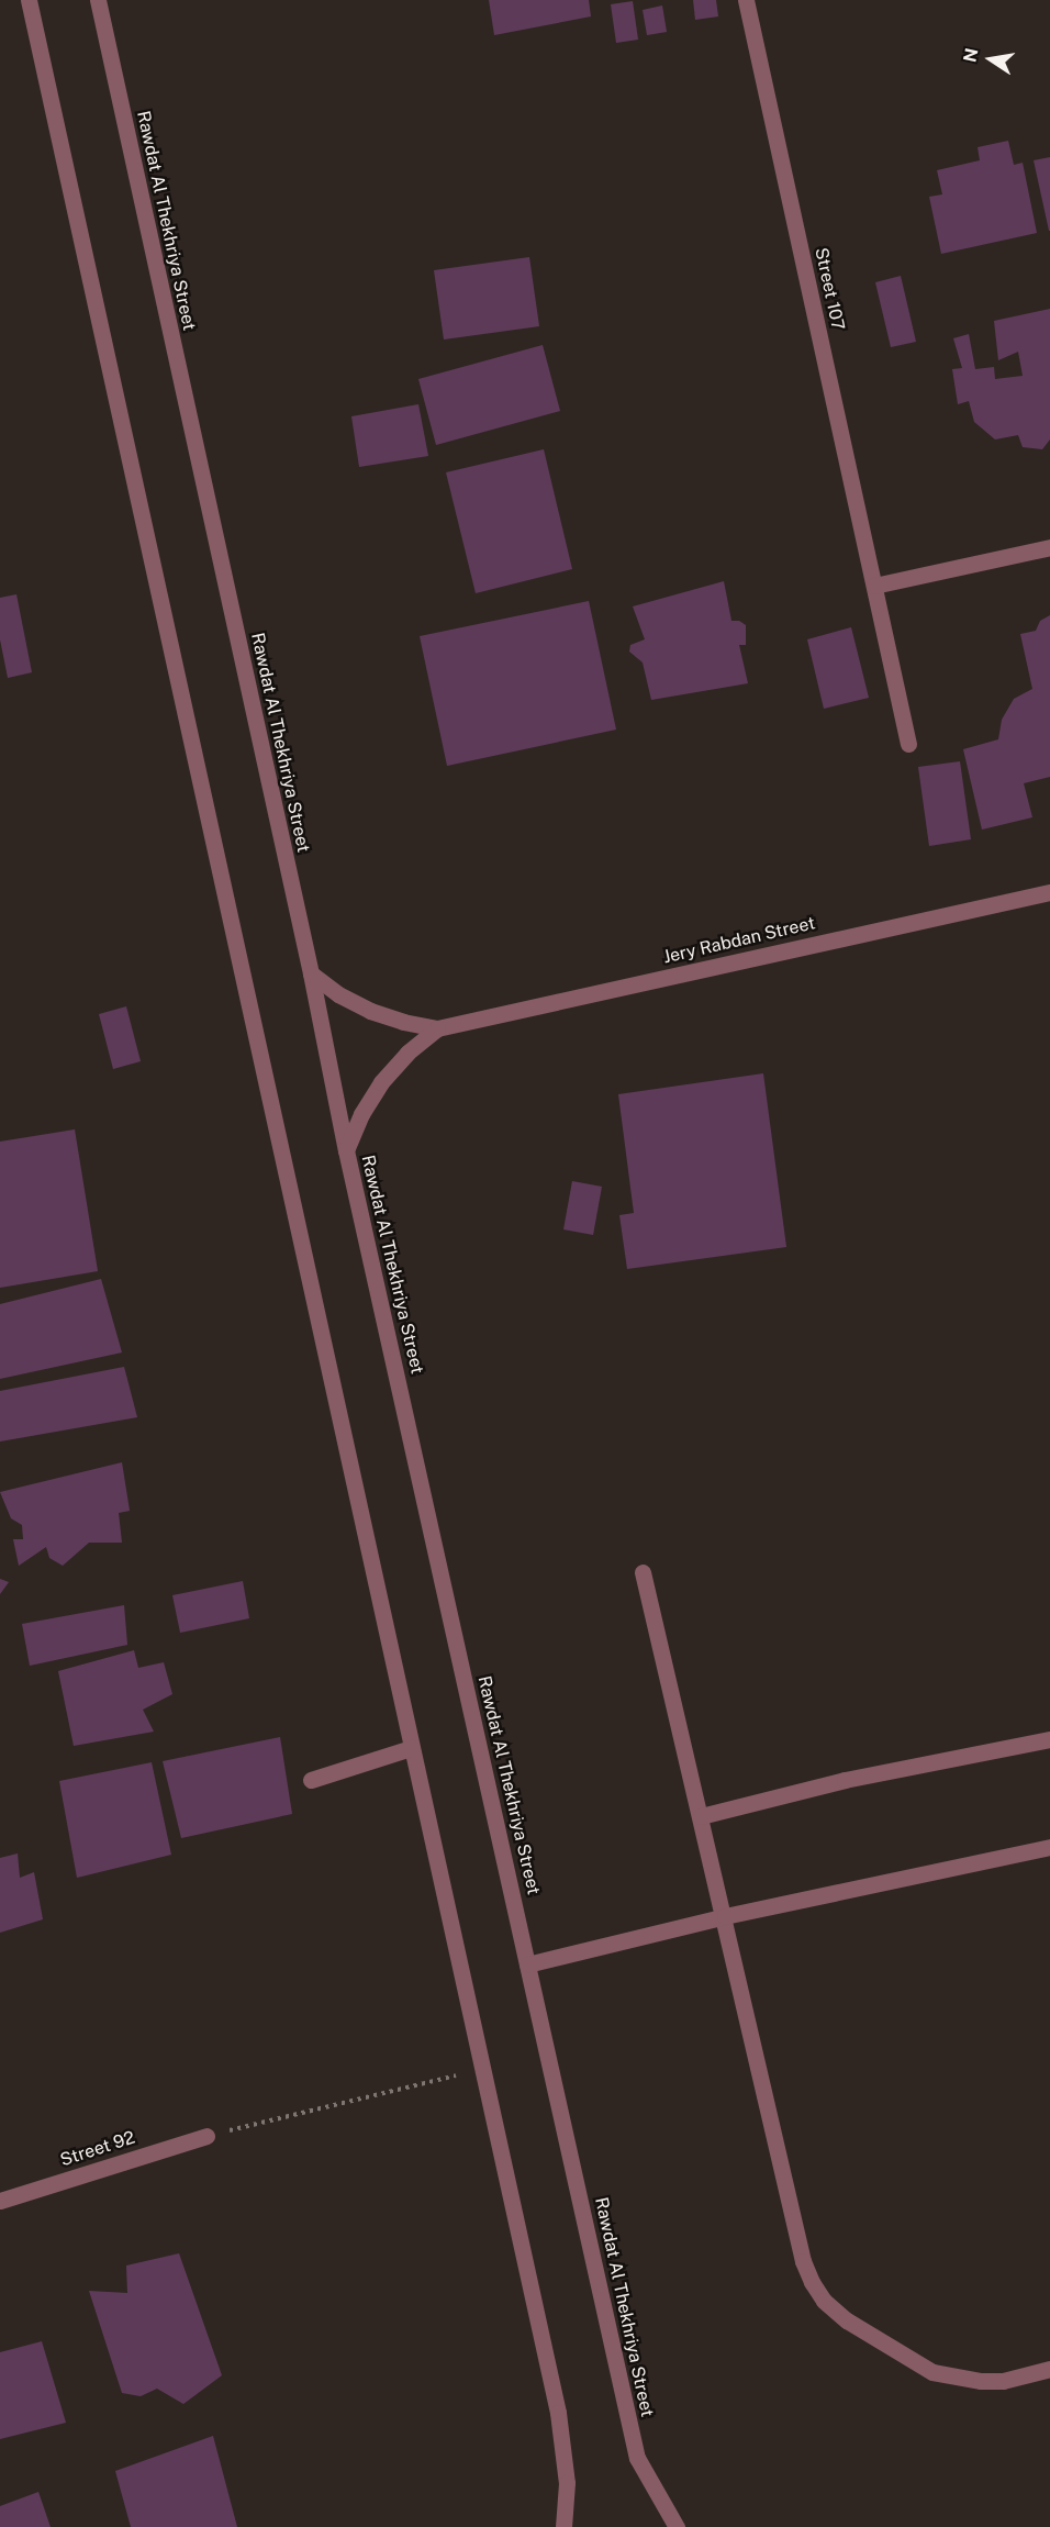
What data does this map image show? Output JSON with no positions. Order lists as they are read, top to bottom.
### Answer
{
  "streets": {
    "street": [
      "Rawdat Al Thekhriya Street",
      "Street 107",
      "Jery Rabdan Street",
      "Street 92"
    ]
  },
  "crossings": [
    ["Rawdat Al Thekhriya Street", "Jery Rabdan Street"]
  ],
  "north": "left"
}
